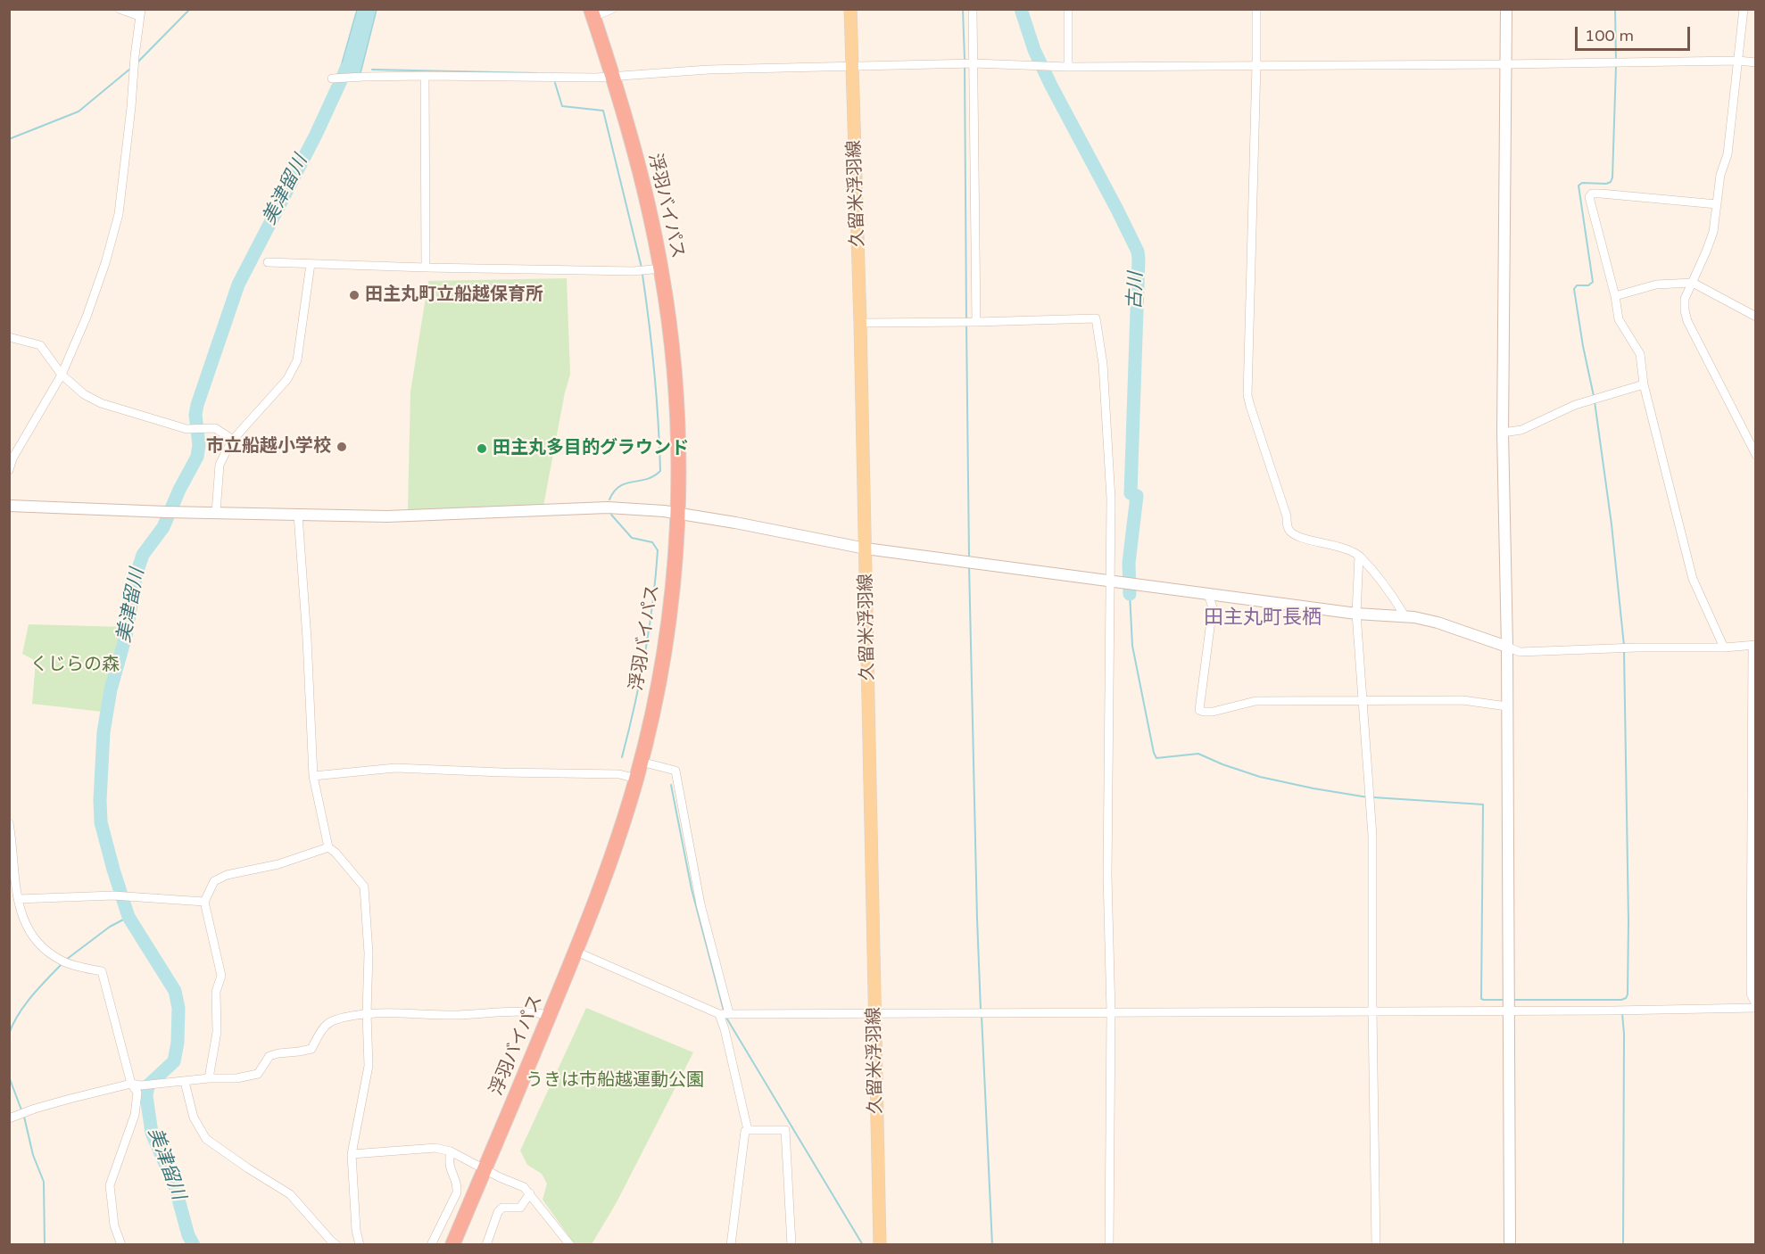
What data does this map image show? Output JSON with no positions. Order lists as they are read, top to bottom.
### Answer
{
  "streets": {
    "highway": ["浮羽バイパス"],
    "main road": ["久留米浮羽線"]
  },
  "districts": ["田主丸町長栖"],
  "water": ["美津留川", "古川"],
  "parks": ["くじらの森", "うきは市船越運動公園"],
  "places": ["田主丸町立船越保育所", "市立船越小学校", "田主丸多目的グラウンド"],
  "scale_bar": "100 m"
}
